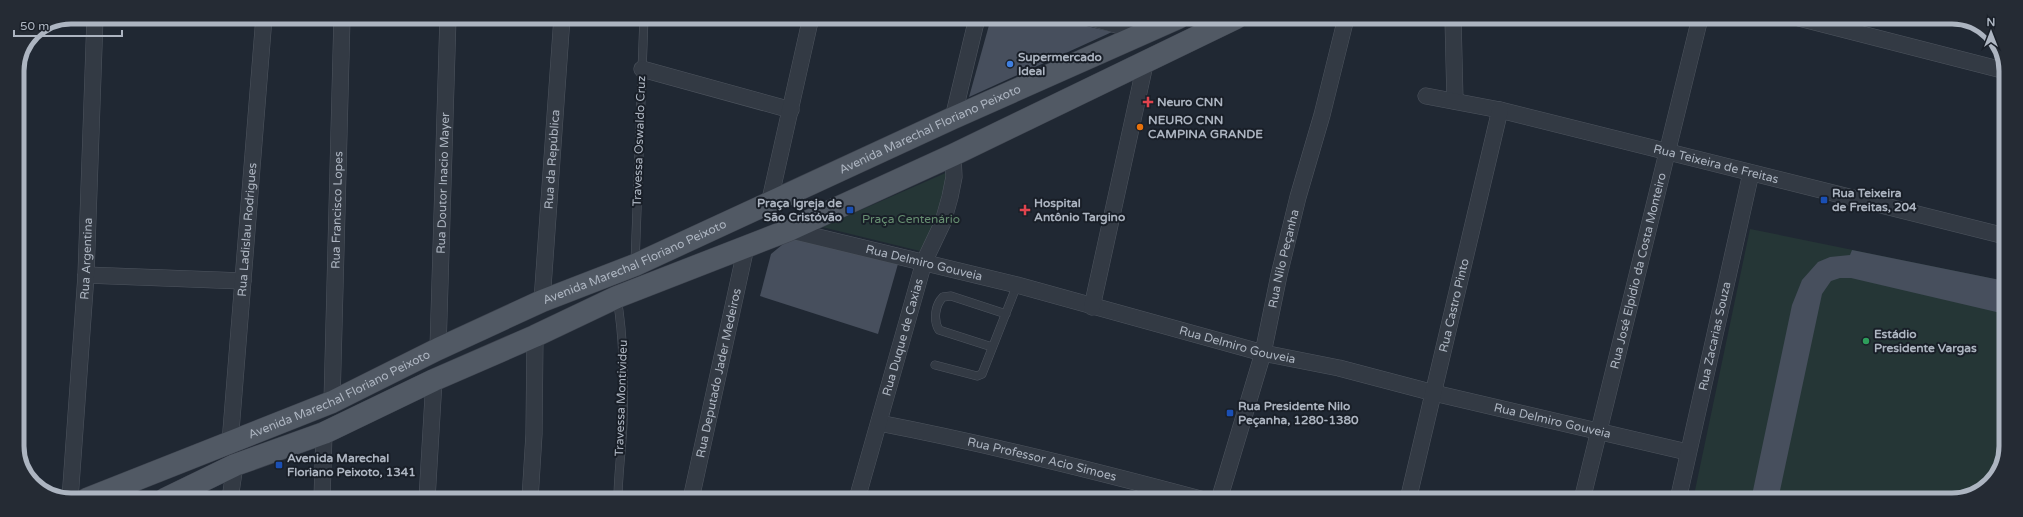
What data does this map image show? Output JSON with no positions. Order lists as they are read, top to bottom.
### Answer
{
  "streets": {
    "main road": ["Avenida Marechal Floriano Peixoto"],
    "street": [
      "Rua da República",
      "Rua Teixeira de Freitas",
      "Rua Doutor Inacio Mayer",
      "Rua Francisco Lopes",
      "Rua Ladislau Rodrigues",
      "Rua Argentina",
      "Rua Nilo Peçanha",
      "Rua Delmiro Gouveia",
      "Rua José Elpídio da Costa Monteiro",
      "Rua Castro Pinto",
      "Rua Zacarias Souza",
      "Rua Duque de Caxias",
      "Rua Deputado Jader Medeiros",
      "Rua Professor Acio Simoes"
    ],
    "lane": ["Travessa Oswaldo Cruz", "Travessa Montivideu"]
  },
  "crossings": [
    ["Avenida Marechal Floriano Peixoto", "Travessa Oswaldo Cruz"],
    ["Avenida Marechal Floriano Peixoto", "Rua da República"],
    ["Avenida Marechal Floriano Peixoto", "Rua Doutor Inacio Mayer"],
    ["Avenida Marechal Floriano Peixoto", "Rua Francisco Lopes"],
    ["Avenida Marechal Floriano Peixoto", "Rua Ladislau Rodrigues"],
    ["Avenida Marechal Floriano Peixoto", "Rua Delmiro Gouveia"],
    ["Avenida Marechal Floriano Peixoto", "Rua Duque de Caxias"],
    ["Avenida Marechal Floriano Peixoto", "Rua Deputado Jader Medeiros"],
    ["Avenida Marechal Floriano Peixoto", "Travessa Montivideu"],
    ["Rua Teixeira de Freitas", "Rua José Elpídio da Costa Monteiro"],
    ["Rua Teixeira de Freitas", "Rua Castro Pinto"],
    ["Rua Teixeira de Freitas", "Rua Zacarias Souza"],
    ["Rua Nilo Peçanha", "Rua Delmiro Gouveia"],
    ["Rua Delmiro Gouveia", "Rua José Elpídio da Costa Monteiro"],
    ["Rua Delmiro Gouveia", "Rua Castro Pinto"],
    ["Rua Delmiro Gouveia", "Rua Zacarias Souza"],
    ["Rua Delmiro Gouveia", "Rua Duque de Caxias"],
    ["Rua Duque de Caxias", "Rua Professor Acio Simoes"]
  ],
  "parks": ["Praça Centenário"],
  "places": {
    "other": ["Supermercado Ideal", "NEURO CNN CAMPINA GRANDE", "Estádio Presidente Vargas"],
    "health": ["Neuro CNN", "Hospital Antônio Targino"],
    "transit": [
      "Rua Teixeira de Freitas, 204",
      "Praça Igreja de São Cristóvão",
      "Rua Presidente Nilo Peçanha, 1280-1380",
      "Avenida Marechal Floriano Peixoto, 1341"
    ]
  },
  "scale_bar": "50 m",
  "north": "top"
}
